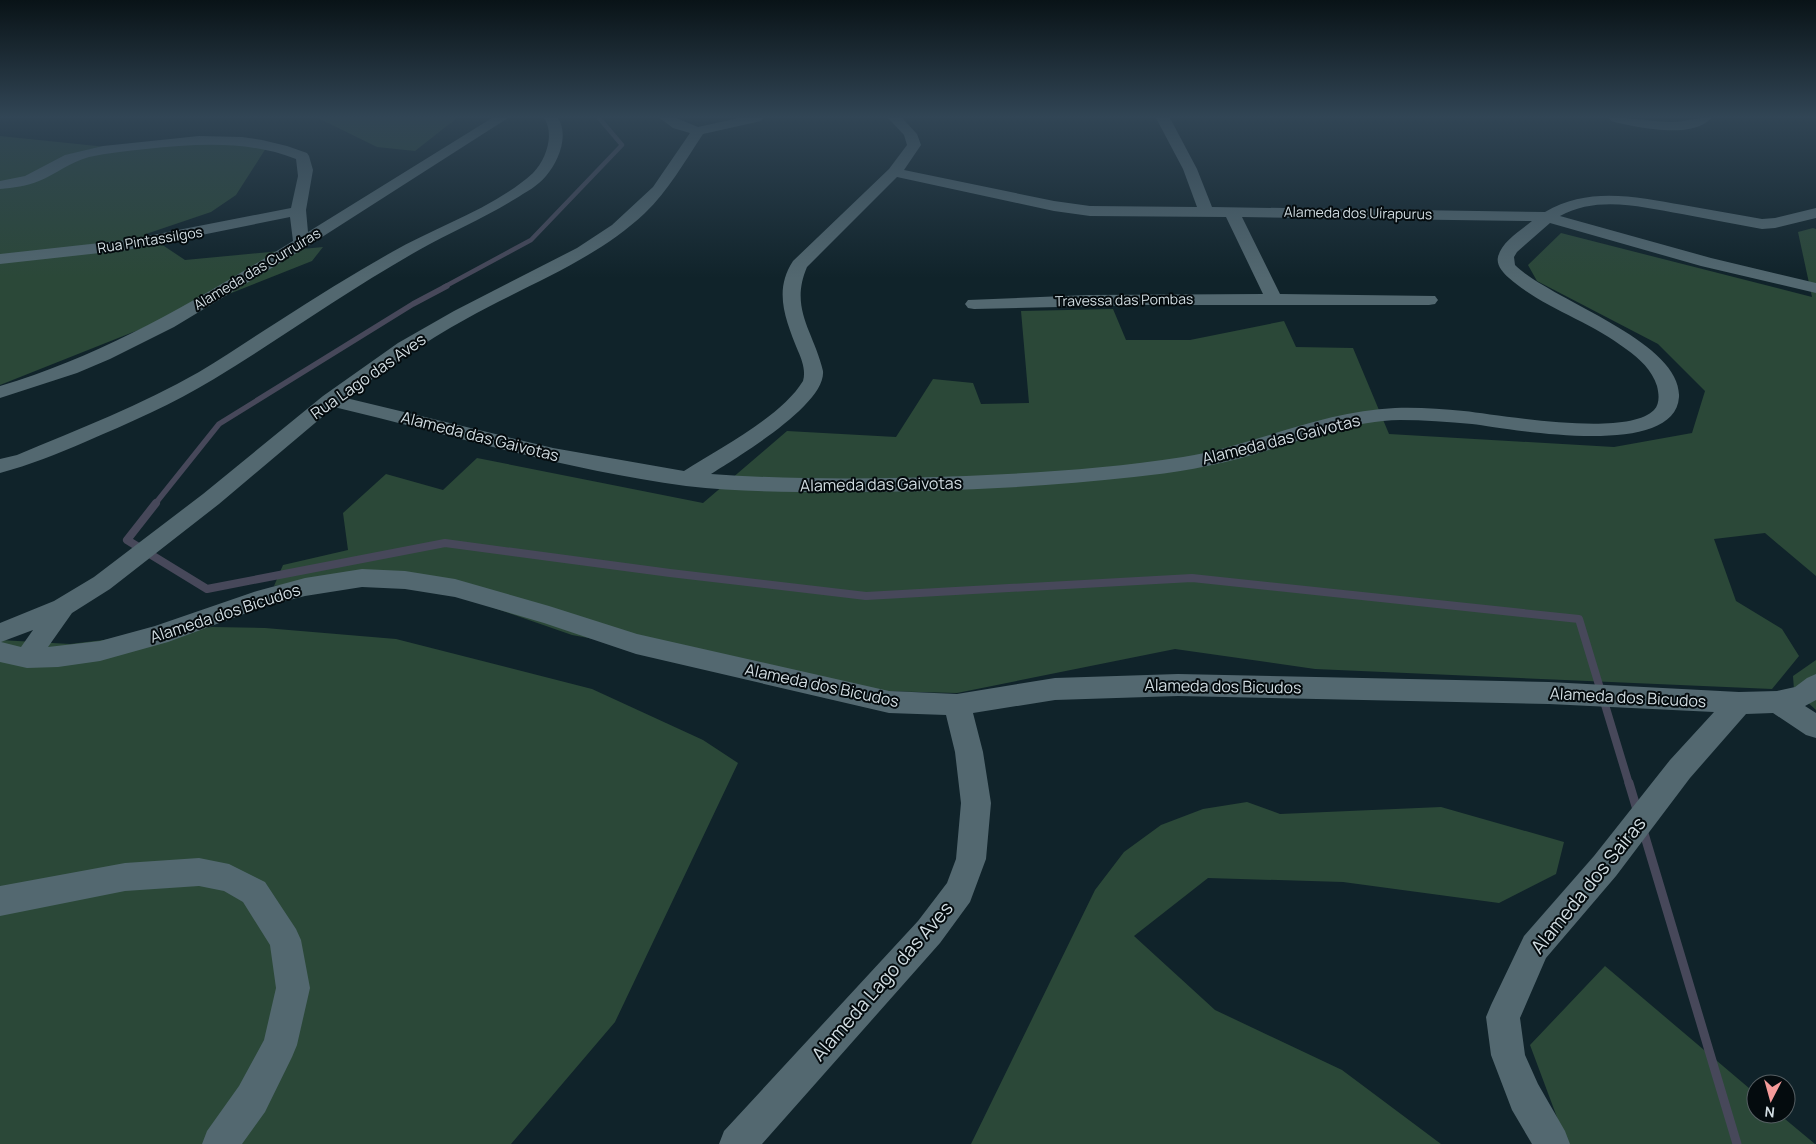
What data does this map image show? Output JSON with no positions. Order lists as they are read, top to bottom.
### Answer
{
  "streets": {
    "street": [
      "Alameda dos Uírapurus",
      "Rua Pintassilgos",
      "Alameda das Curruíras",
      "Travessa das Pombas",
      "Rua Lago das Aves",
      "Alameda das Gaivotas",
      "Alameda dos Bicudos",
      "Alameda dos Sairas",
      "Alameda Lago das Aves"
    ]
  },
  "crossings": [
    ["Alameda dos Uírapurus", "Alameda das Gaivotas"],
    ["Rua Lago das Aves", "Alameda das Gaivotas"],
    ["Alameda dos Bicudos", "Alameda dos Sairas"],
    ["Alameda dos Bicudos", "Alameda Lago das Aves"]
  ],
  "north": "bottom"
}
